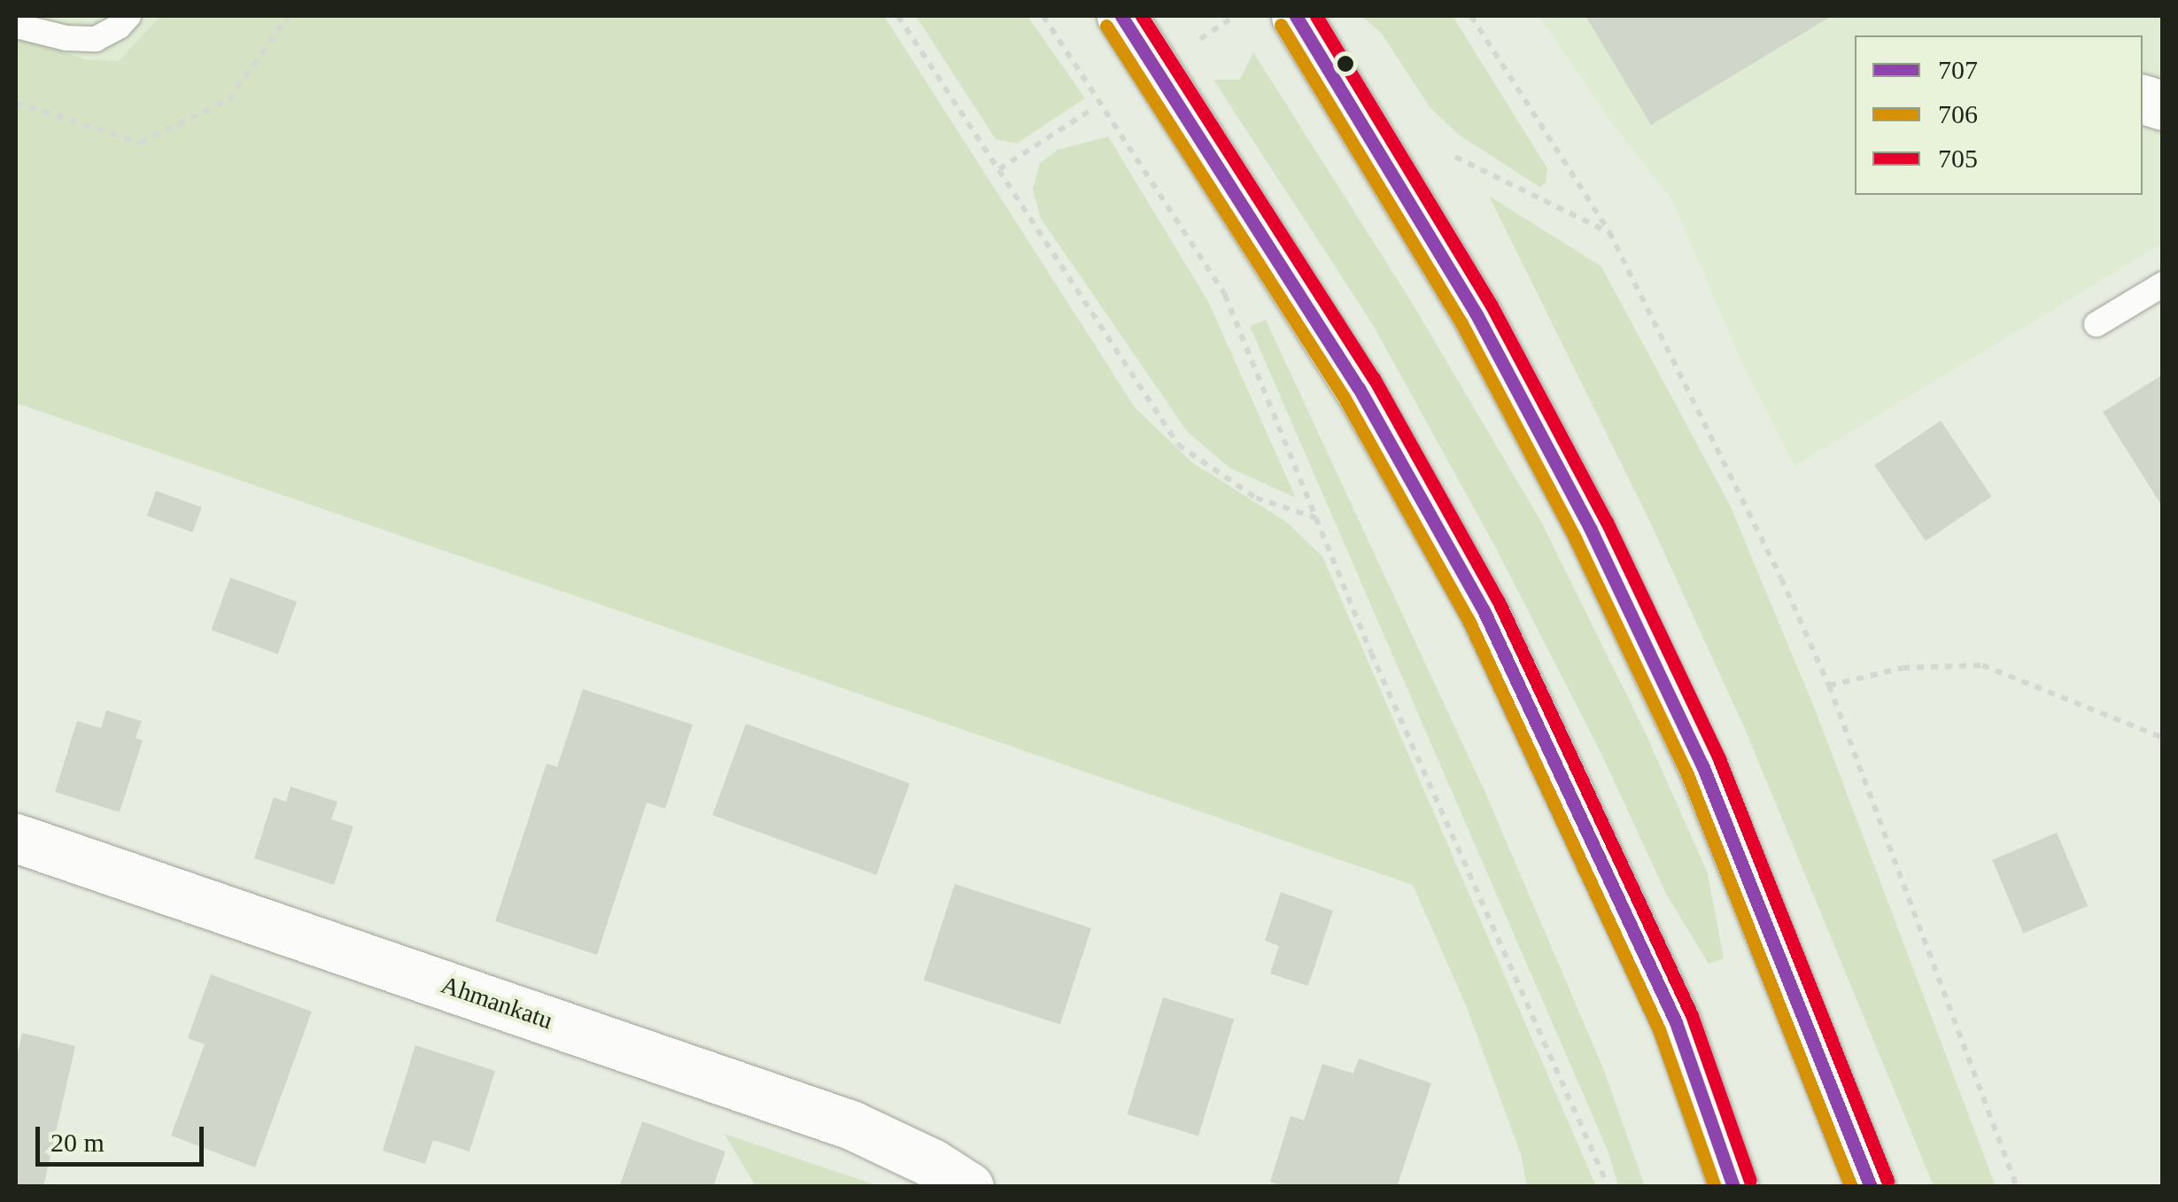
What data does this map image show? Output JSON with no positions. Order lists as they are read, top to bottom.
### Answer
{
  "streets": {
    "main road": ["Ahmankatu"]
  },
  "lines": ["transit line 707", "transit line 705", "transit line 706"],
  "legend": ["707", "706", "705"],
  "scale_bar": "20 m"
}
